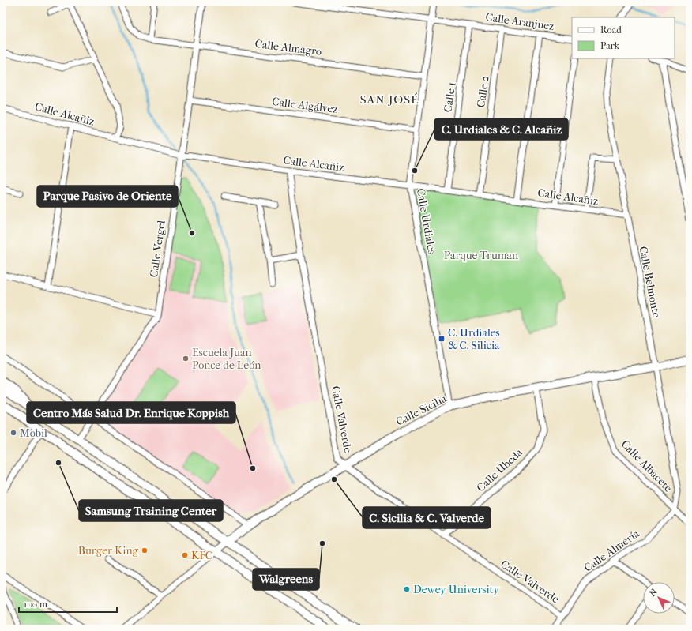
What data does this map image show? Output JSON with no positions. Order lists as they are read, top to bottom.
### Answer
{
  "streets": {
    "main road": ["Calle Sicilia"],
    "street": [
      "Calle Aranjuez",
      "Calle Almagro",
      "Calle 2",
      "Calle 1",
      "Calle Algálvez",
      "Calle Alcañiz",
      "Calle Urdiales",
      "Calle Vergel",
      "Calle Belmonte",
      "Calle Valverde",
      "Calle Albacete",
      "Calle Úbeda",
      "Calle Almería"
    ]
  },
  "crossings": [
    ["Calle Aranjuez", "Calle 2"],
    ["Calle Aranjuez", "Calle 1"],
    ["Calle Aranjuez", "Calle Urdiales"],
    ["Calle Almagro", "Calle Urdiales"],
    ["Calle Almagro", "Calle Vergel"],
    ["Calle 2", "Calle Alcañiz"],
    ["Calle 1", "Calle Alcañiz"],
    ["Calle Algálvez", "Calle Urdiales"],
    ["Calle Algálvez", "Calle Vergel"],
    ["Calle Alcañiz", "Calle Urdiales"],
    ["Calle Alcañiz", "Calle Vergel"],
    ["Calle Alcañiz", "Calle Belmonte"],
    ["Calle Alcañiz", "Calle Valverde"],
    ["Calle Urdiales", "Calle Sicilia"],
    ["Calle Belmonte", "Calle Sicilia"],
    ["Calle Belmonte", "Calle Albacete"],
    ["Calle Belmonte", "Calle Almería"],
    ["Calle Sicilia", "Calle Valverde"],
    ["Calle Sicilia", "Calle Albacete"],
    ["Calle Sicilia", "Calle Úbeda"],
    ["Calle Valverde", "Calle Úbeda"],
    ["Calle Valverde", "Calle Almería"],
    ["Calle Albacete", "Calle Almería"]
  ],
  "districts": ["SAN JOSÉ"],
  "parks": ["Parque Truman"],
  "places": {
    "other": [
      "C. Urdiales & C. Alcañiz",
      "Parque Pasivo de Oriente",
      "Escuela Juan Ponce de León",
      "Mobil",
      "Samsung Training Center",
      "Centro Más Salud Dr. Enrique Koppish",
      "C. Sicilia & C. Valverde",
      "Walgreens",
      "Burger King",
      "KFC",
      "Dewey University"
    ],
    "transit": ["C. Urdiales & C. Silicia"]
  },
  "legend": ["Road", "Park"],
  "scale_bar": "100 m",
  "north": "top left"
}
